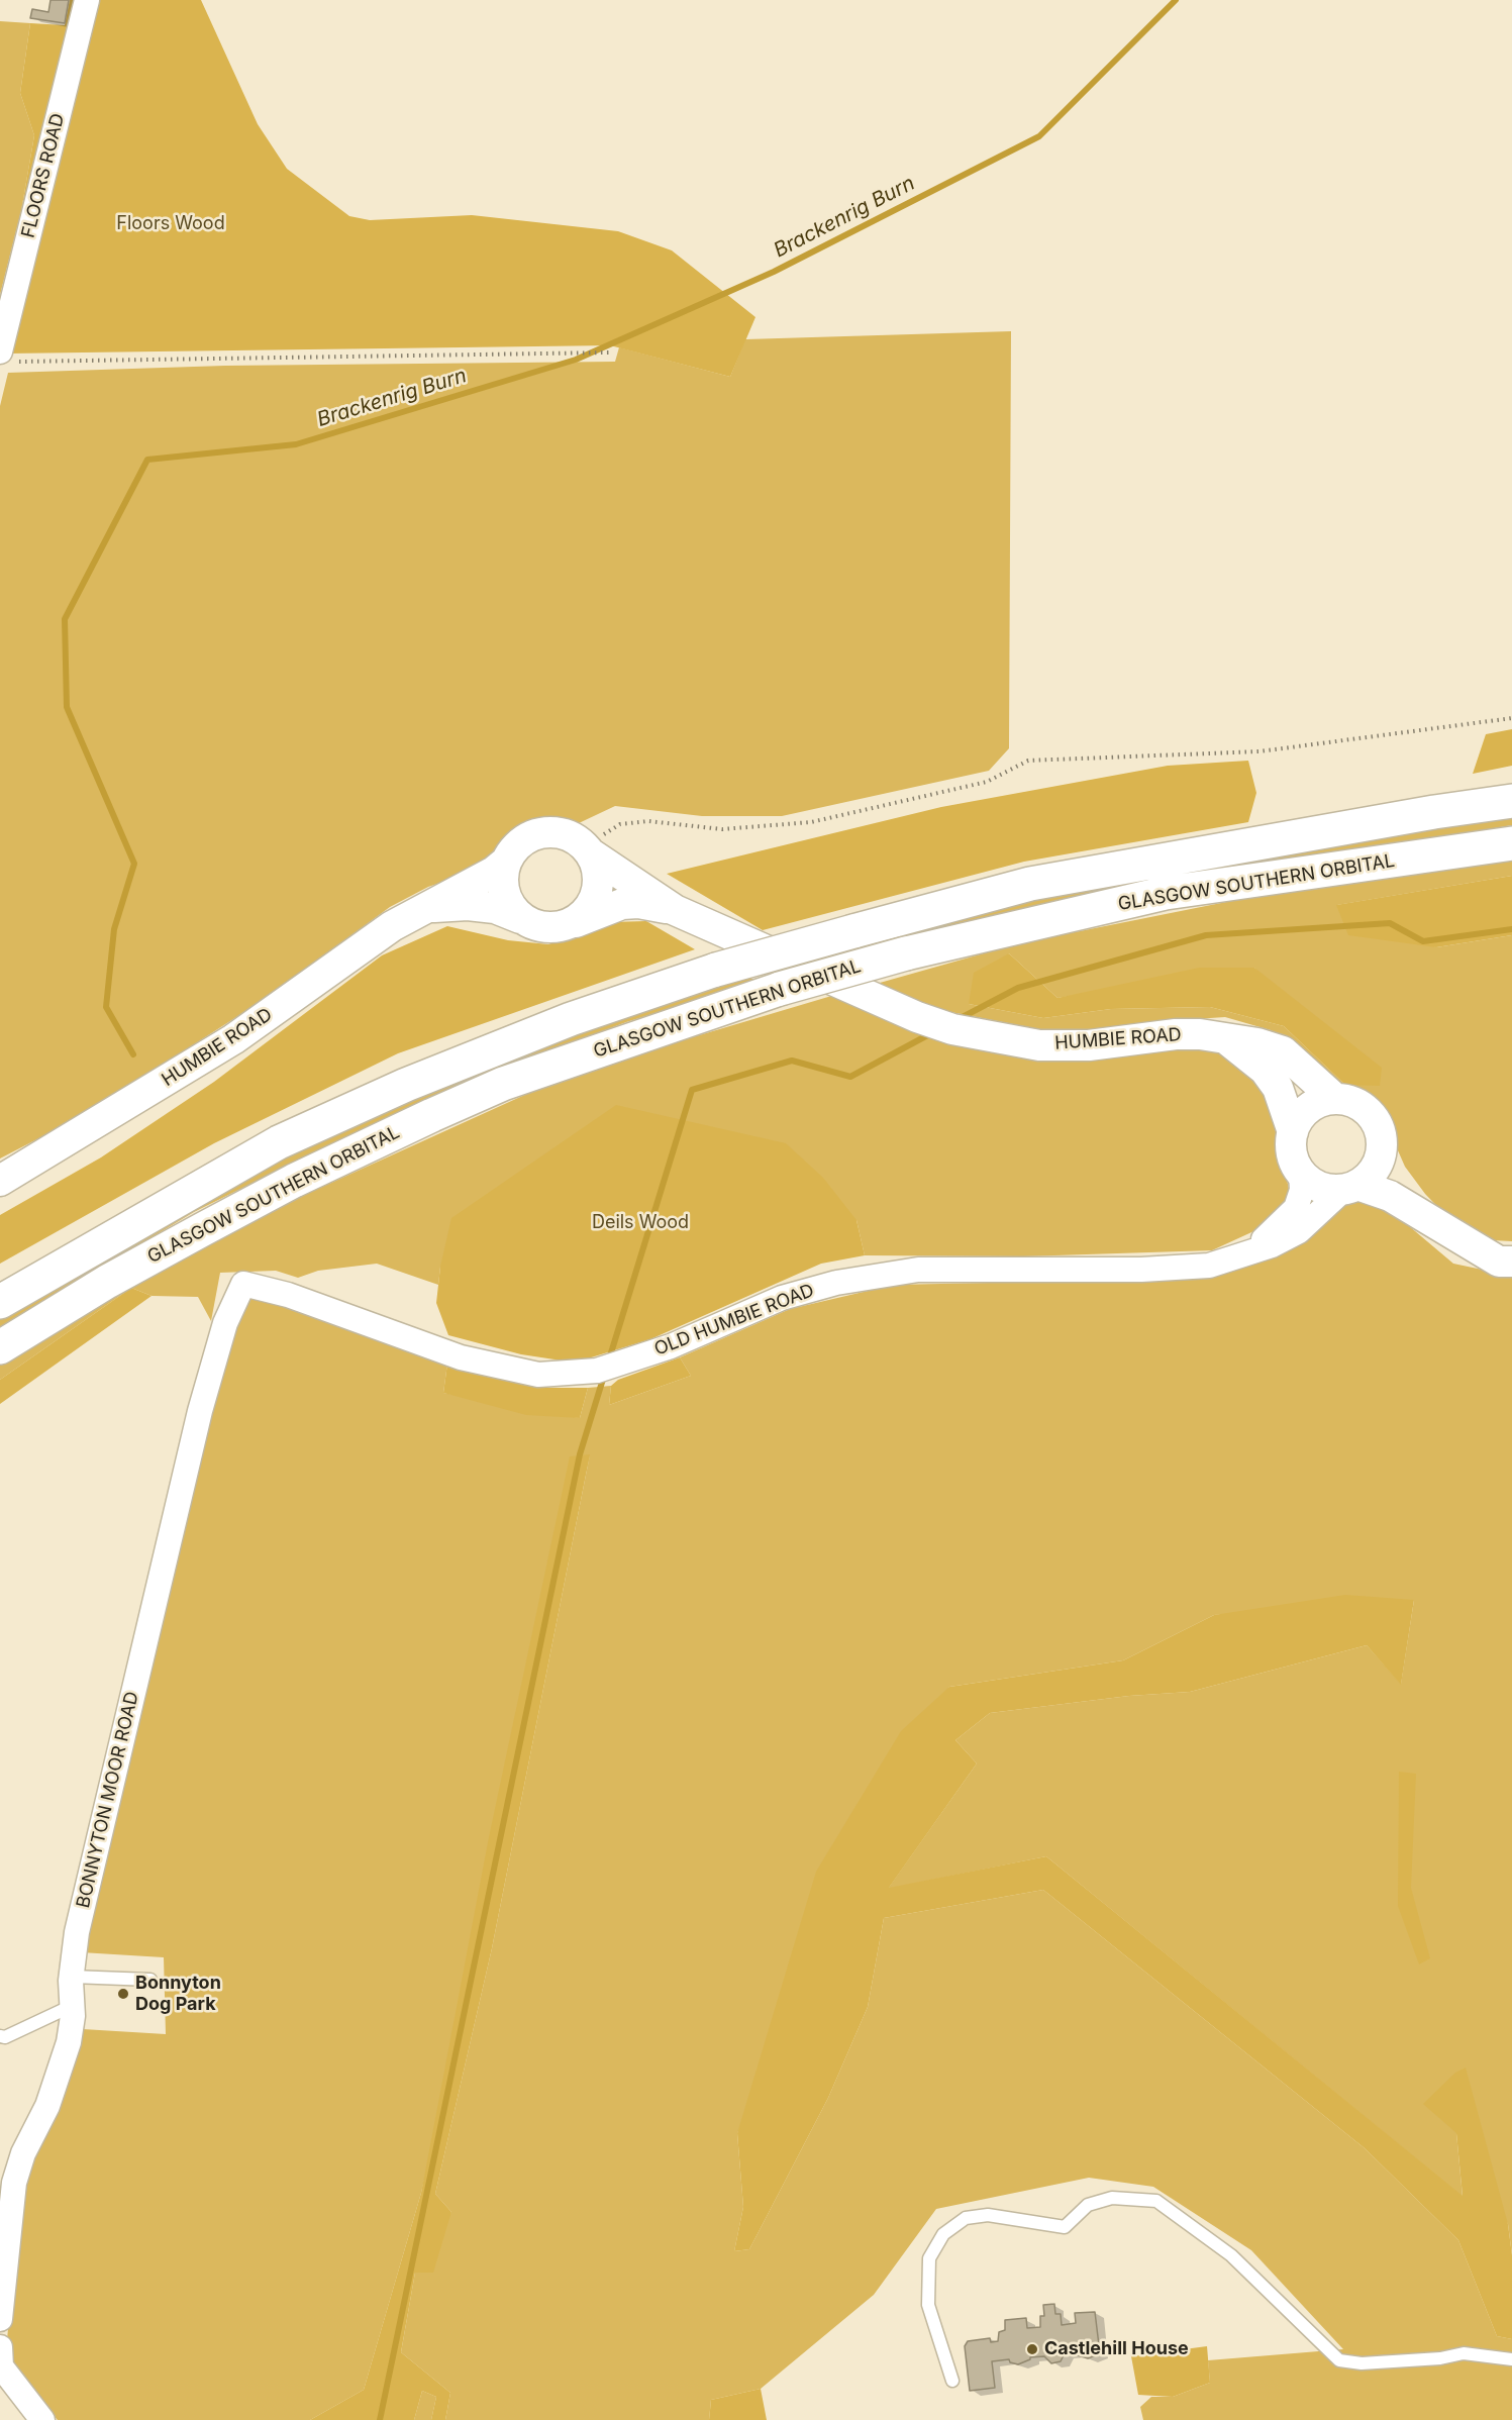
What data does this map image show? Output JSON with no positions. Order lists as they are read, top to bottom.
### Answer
{
  "streets": {
    "highway": ["GLASGOW SOUTHERN ORBITAL"],
    "street": [
      "FLOORS ROAD",
      "HUMBIE ROAD",
      "OLD HUMBIE ROAD",
      "BONNYTON MOOR ROAD"
    ]
  },
  "crossings": [
    ["OLD HUMBIE ROAD", "BONNYTON MOOR ROAD"]
  ],
  "water": ["Brackenrig Burn"],
  "parks": ["Floors Wood", "Deils Wood"],
  "places": ["Bonnyton Dog Park", "Castlehill House"]
}
